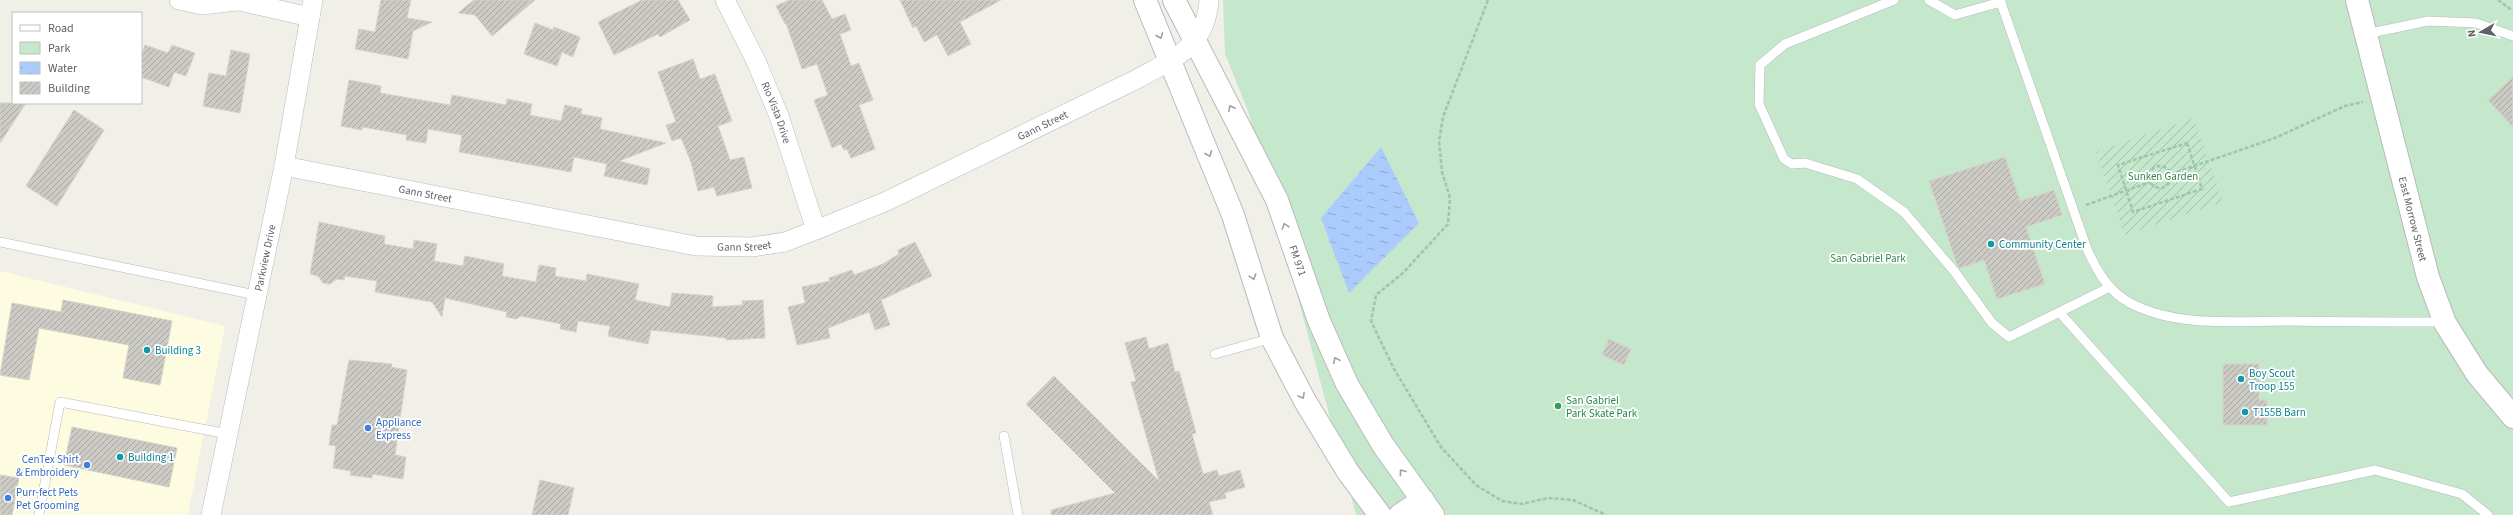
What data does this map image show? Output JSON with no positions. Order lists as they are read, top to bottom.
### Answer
{
  "streets": {
    "main road": ["East Morrow Street", "FM 971"],
    "street": ["Rio Vista Drive", "Gann Street", "Parkview Drive"]
  },
  "crossings": [
    ["Rio Vista Drive", "Gann Street"],
    ["Gann Street", "Parkview Drive"],
    ["Gann Street", "FM 971"]
  ],
  "parks": ["Sunken Garden", "San Gabriel Park"],
  "places": [
    "Community Center",
    "Building 3",
    "Boy Scout Troop 155",
    "San Gabriel Park Skate Park",
    "T155B Barn",
    "Appliance Express",
    "Building 1",
    "CenTex Shirt & Embroidery",
    "Purr-fect Pets Pet Grooming"
  ],
  "legend": [
    "Road",
    "Park",
    "Water",
    "Building"
  ],
  "north": "left"
}
